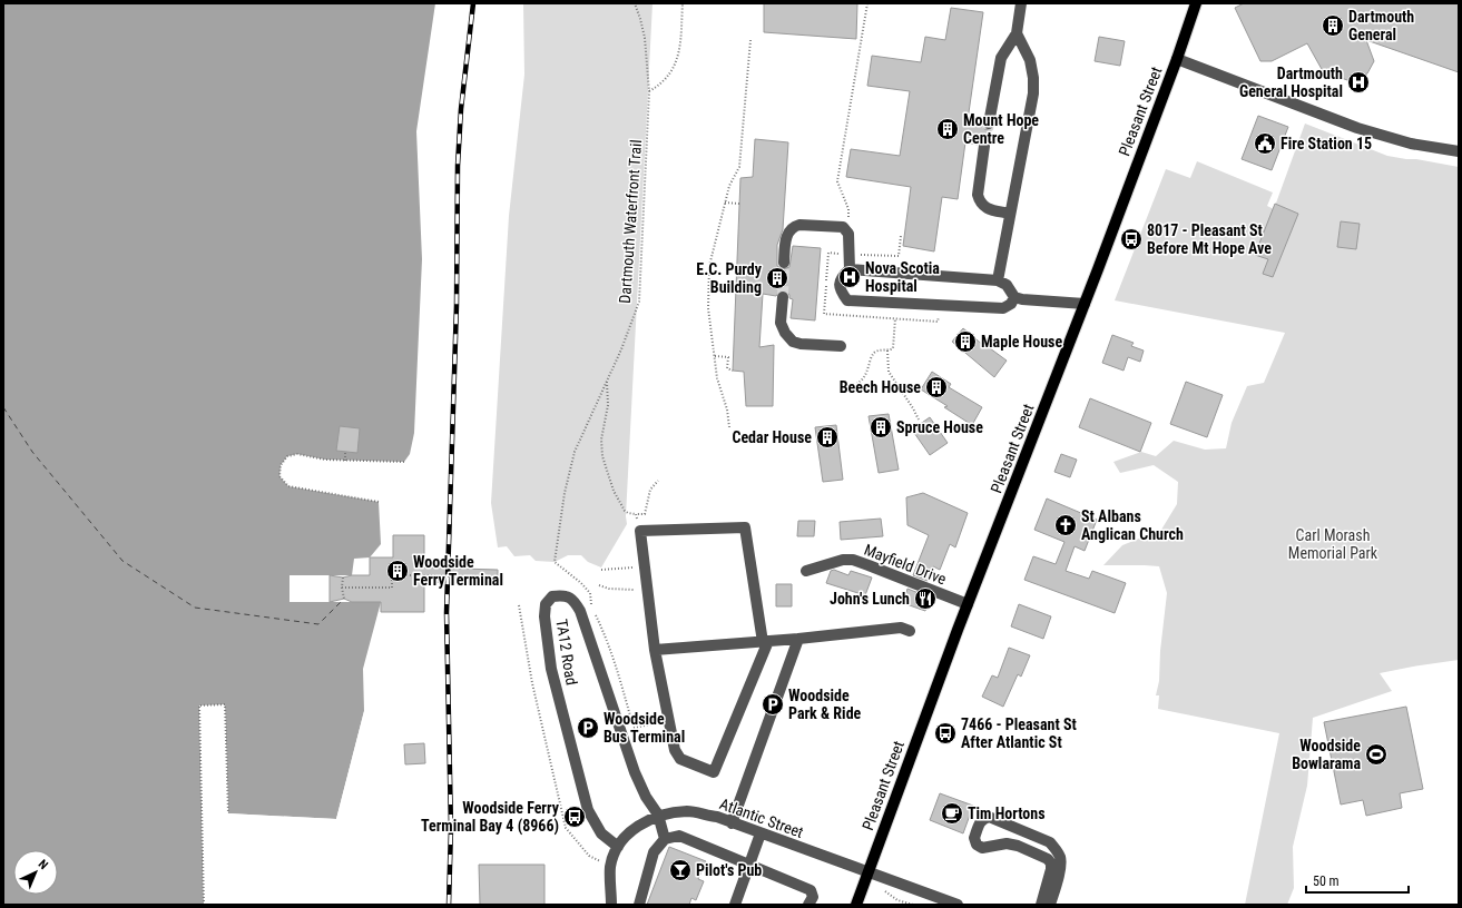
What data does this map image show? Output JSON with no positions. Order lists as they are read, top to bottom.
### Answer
{
  "streets": {
    "main road": ["Pleasant Street"],
    "street": ["Mayfield Drive", "TA12 Road", "Atlantic Street"],
    "path": ["Dartmouth Waterfront Trail"]
  },
  "crossings": [
    ["Pleasant Street", "Mayfield Drive"],
    ["Pleasant Street", "Atlantic Street"],
    ["TA12 Road", "Atlantic Street"]
  ],
  "parks": ["Carl Morash Memorial Park"],
  "places": {
    "building": [
      "Dartmouth General",
      "Mount Hope Centre",
      "E.C. Purdy Building",
      "Maple House",
      "Beech House",
      "Spruce House",
      "Cedar House",
      "Woodside Ferry Terminal"
    ],
    "hospital": ["Dartmouth General Hospital", "Nova Scotia Hospital"],
    "public building": ["Fire Station 15"],
    "bus stop": ["8017 - Pleasant St Before Mt Hope Ave", "7466 - Pleasant St After Atlantic St", "Woodside Ferry Terminal Bay 4 (8966)"],
    "church": ["St Albans Anglican Church"],
    "restaurant": ["John's Lunch"],
    "parking": ["Woodside Park & Ride", "Woodside Bus Terminal"],
    "sports": ["Woodside Bowlarama"],
    "cafe": ["Tim Hortons"],
    "bar": ["Pilot's Pub"]
  },
  "scale_bar": "50 m",
  "north": "top right"
}
